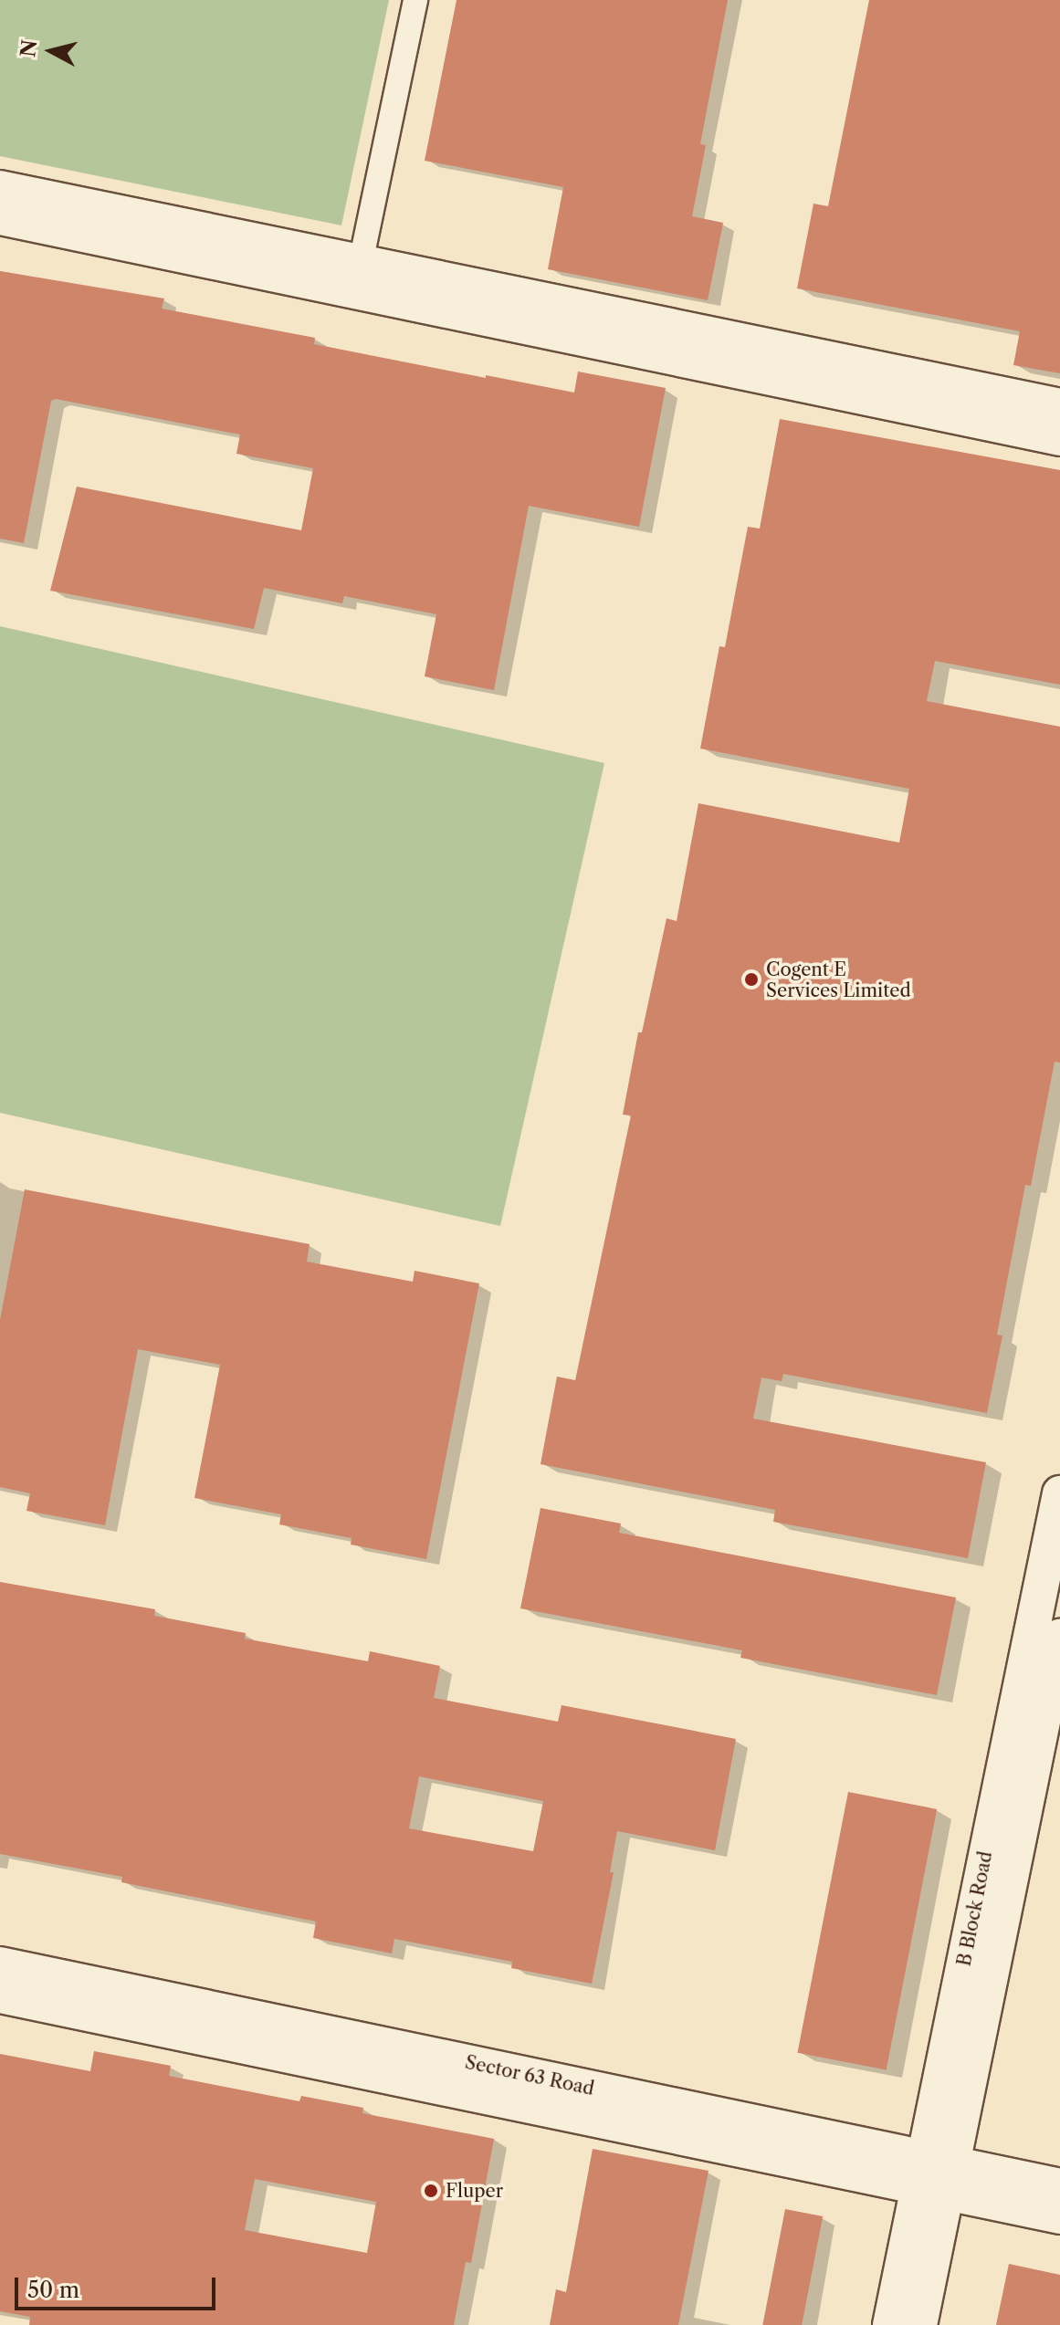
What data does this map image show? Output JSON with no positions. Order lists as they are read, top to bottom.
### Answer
{
  "streets": {
    "street": ["B Block Road", "Sector 63 Road"]
  },
  "crossings": [
    ["B Block Road", "Sector 63 Road"]
  ],
  "places": ["Cogent E Services Limited", "Fluper"],
  "scale_bar": "50 m",
  "north": "left"
}
